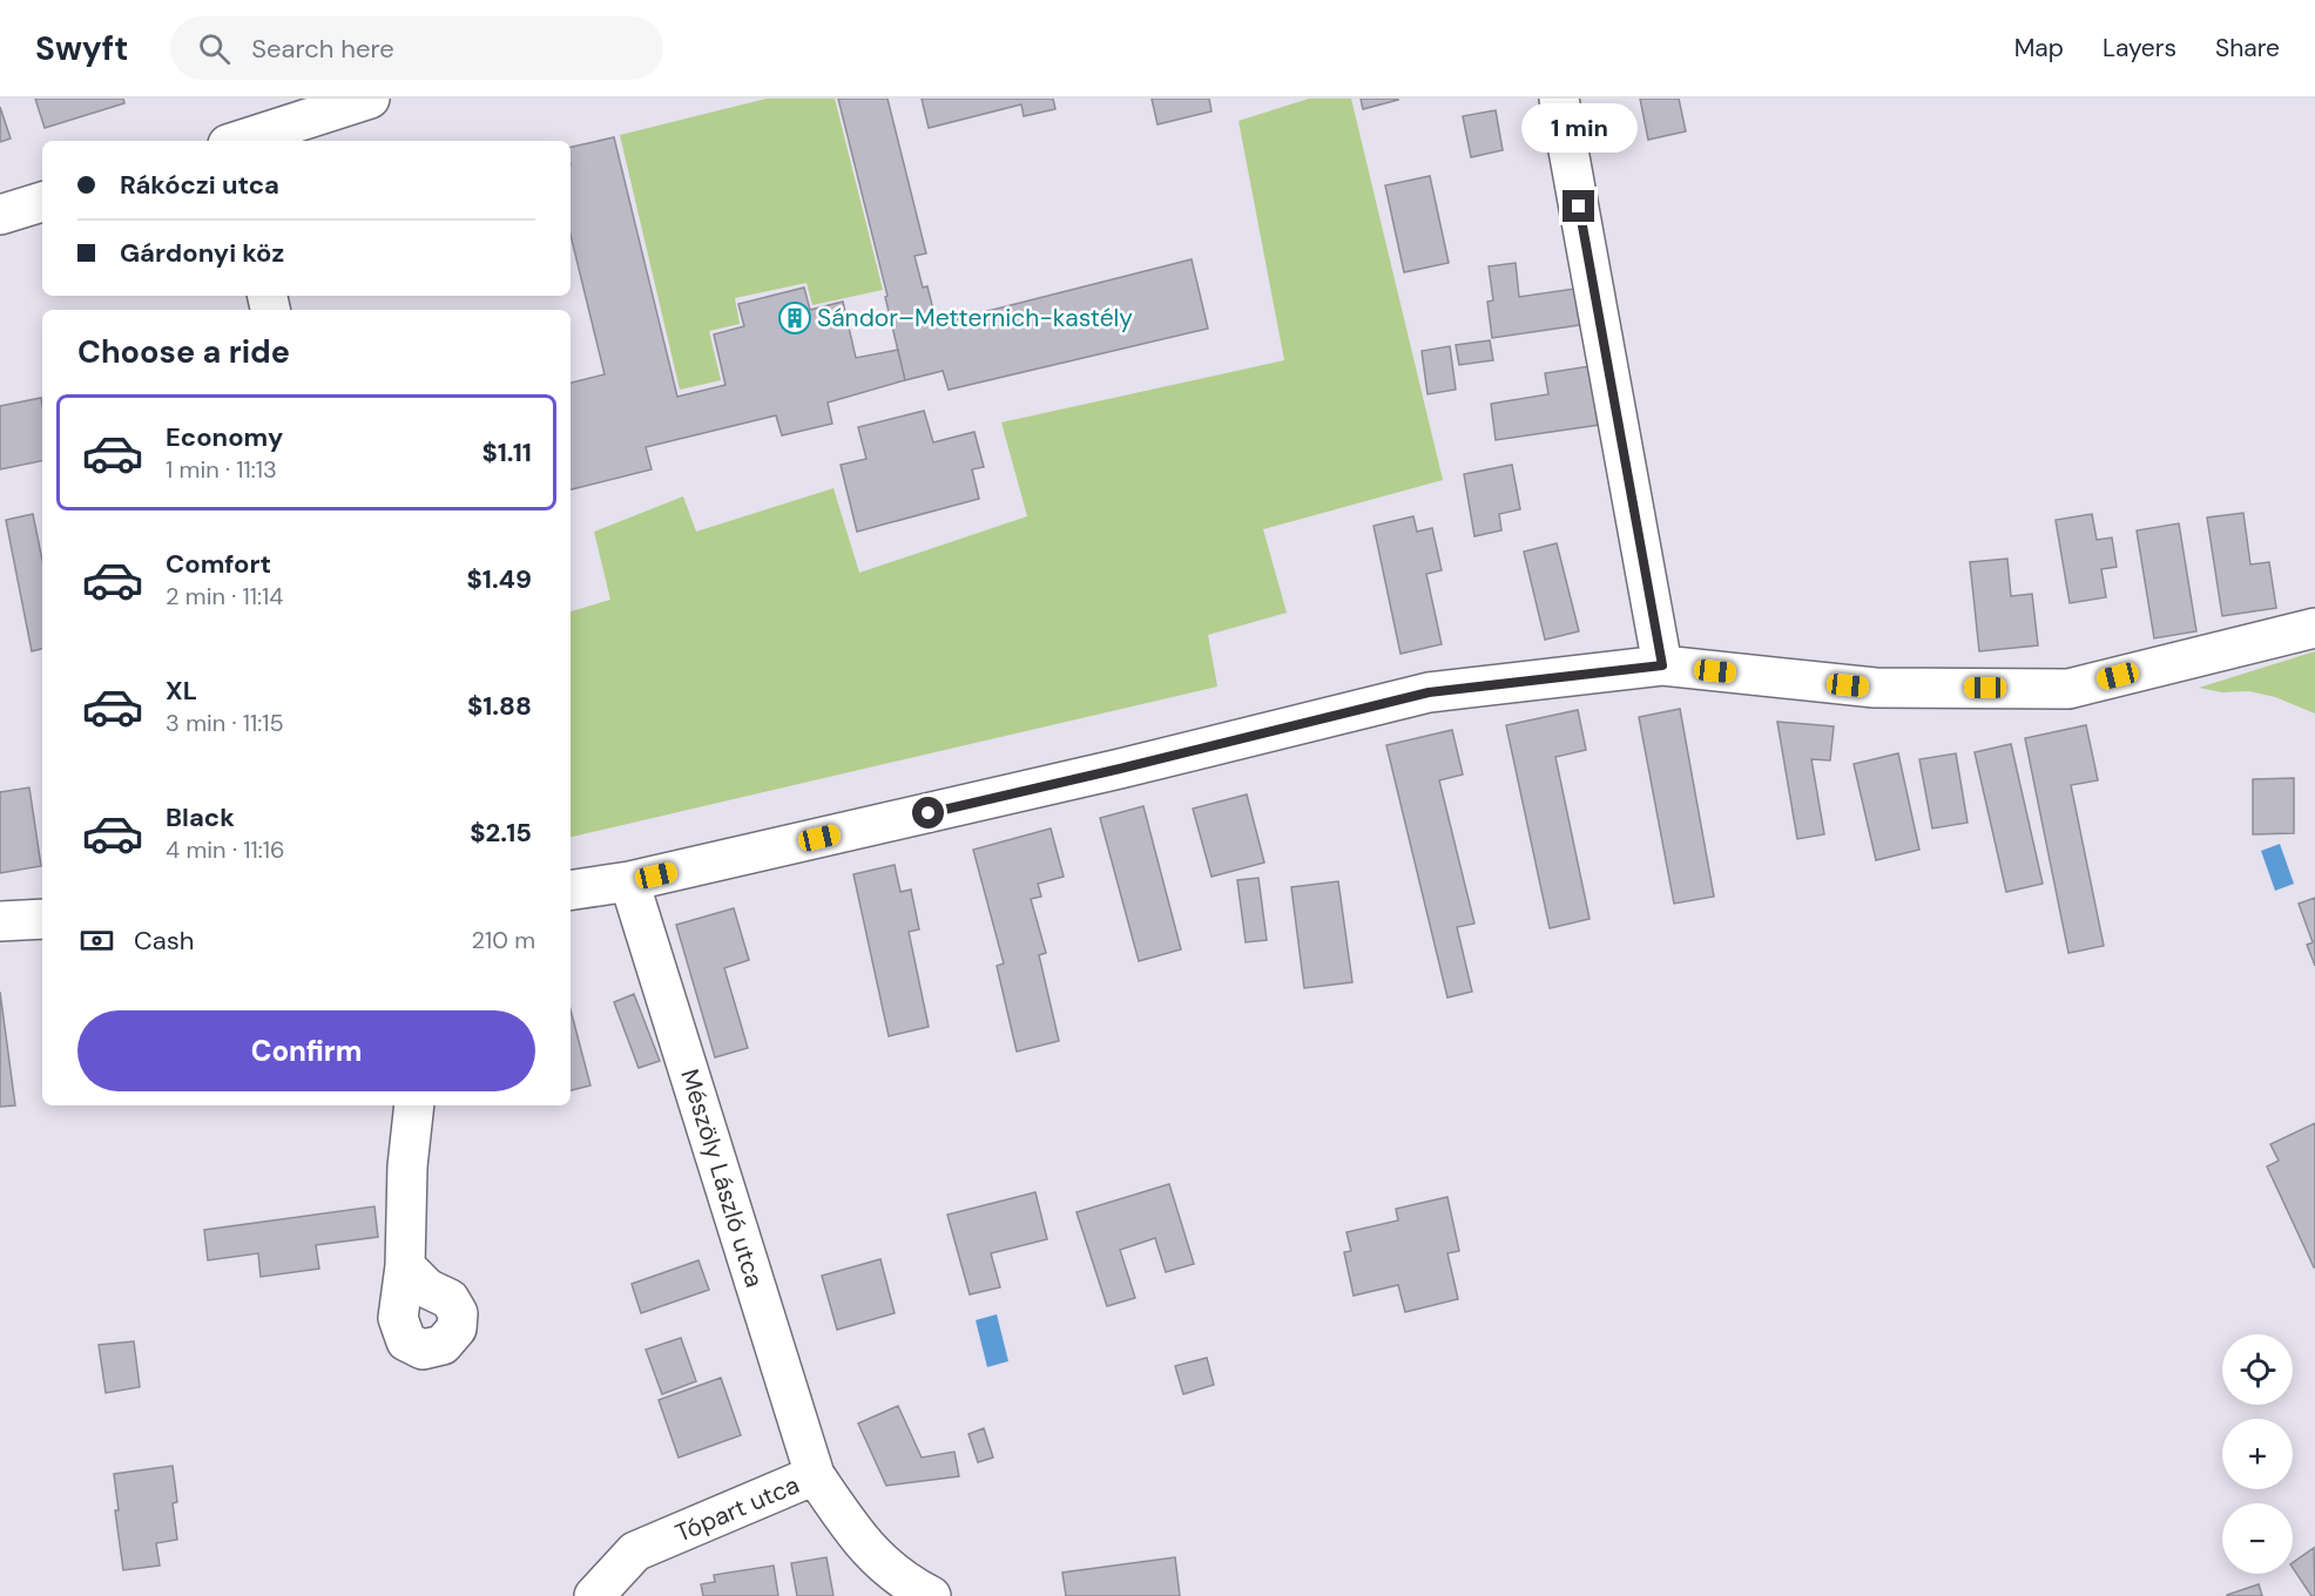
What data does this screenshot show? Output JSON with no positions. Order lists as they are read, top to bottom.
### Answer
{
  "streets": {
    "street": ["Mészöly László utca", "Tópart utca"]
  },
  "crossings": [
    ["Mészöly László utca", "Tópart utca"]
  ],
  "places": {
    "building": ["Sándor–Metternich-kastély"]
  },
  "page": {
    "header": "Swyft",
    "search": "Search here",
    "nav": ["Map", "Layers", "Share"],
    "bubble": "1 min",
    "banner": ["Rákóczi utca", "Gárdonyi köz"],
    "heading": "Choose a ride",
    "list": [
      {
        "name": "Economy",
        "note": "1 min · 11:13",
        "value": "$1.11"
      },
      {
        "name": "Comfort",
        "note": "2 min · 11:14",
        "value": "$1.49"
      },
      {
        "name": "XL",
        "note": "3 min · 11:15",
        "value": "$1.88"
      },
      {
        "name": "Black",
        "note": "4 min · 11:16",
        "value": "$2.15"
      }
    ],
    "pay": ["Cash", "210 m"],
    "buttons": "Confirm",
    "map_buttons": ["+", "−"]
  }
}
